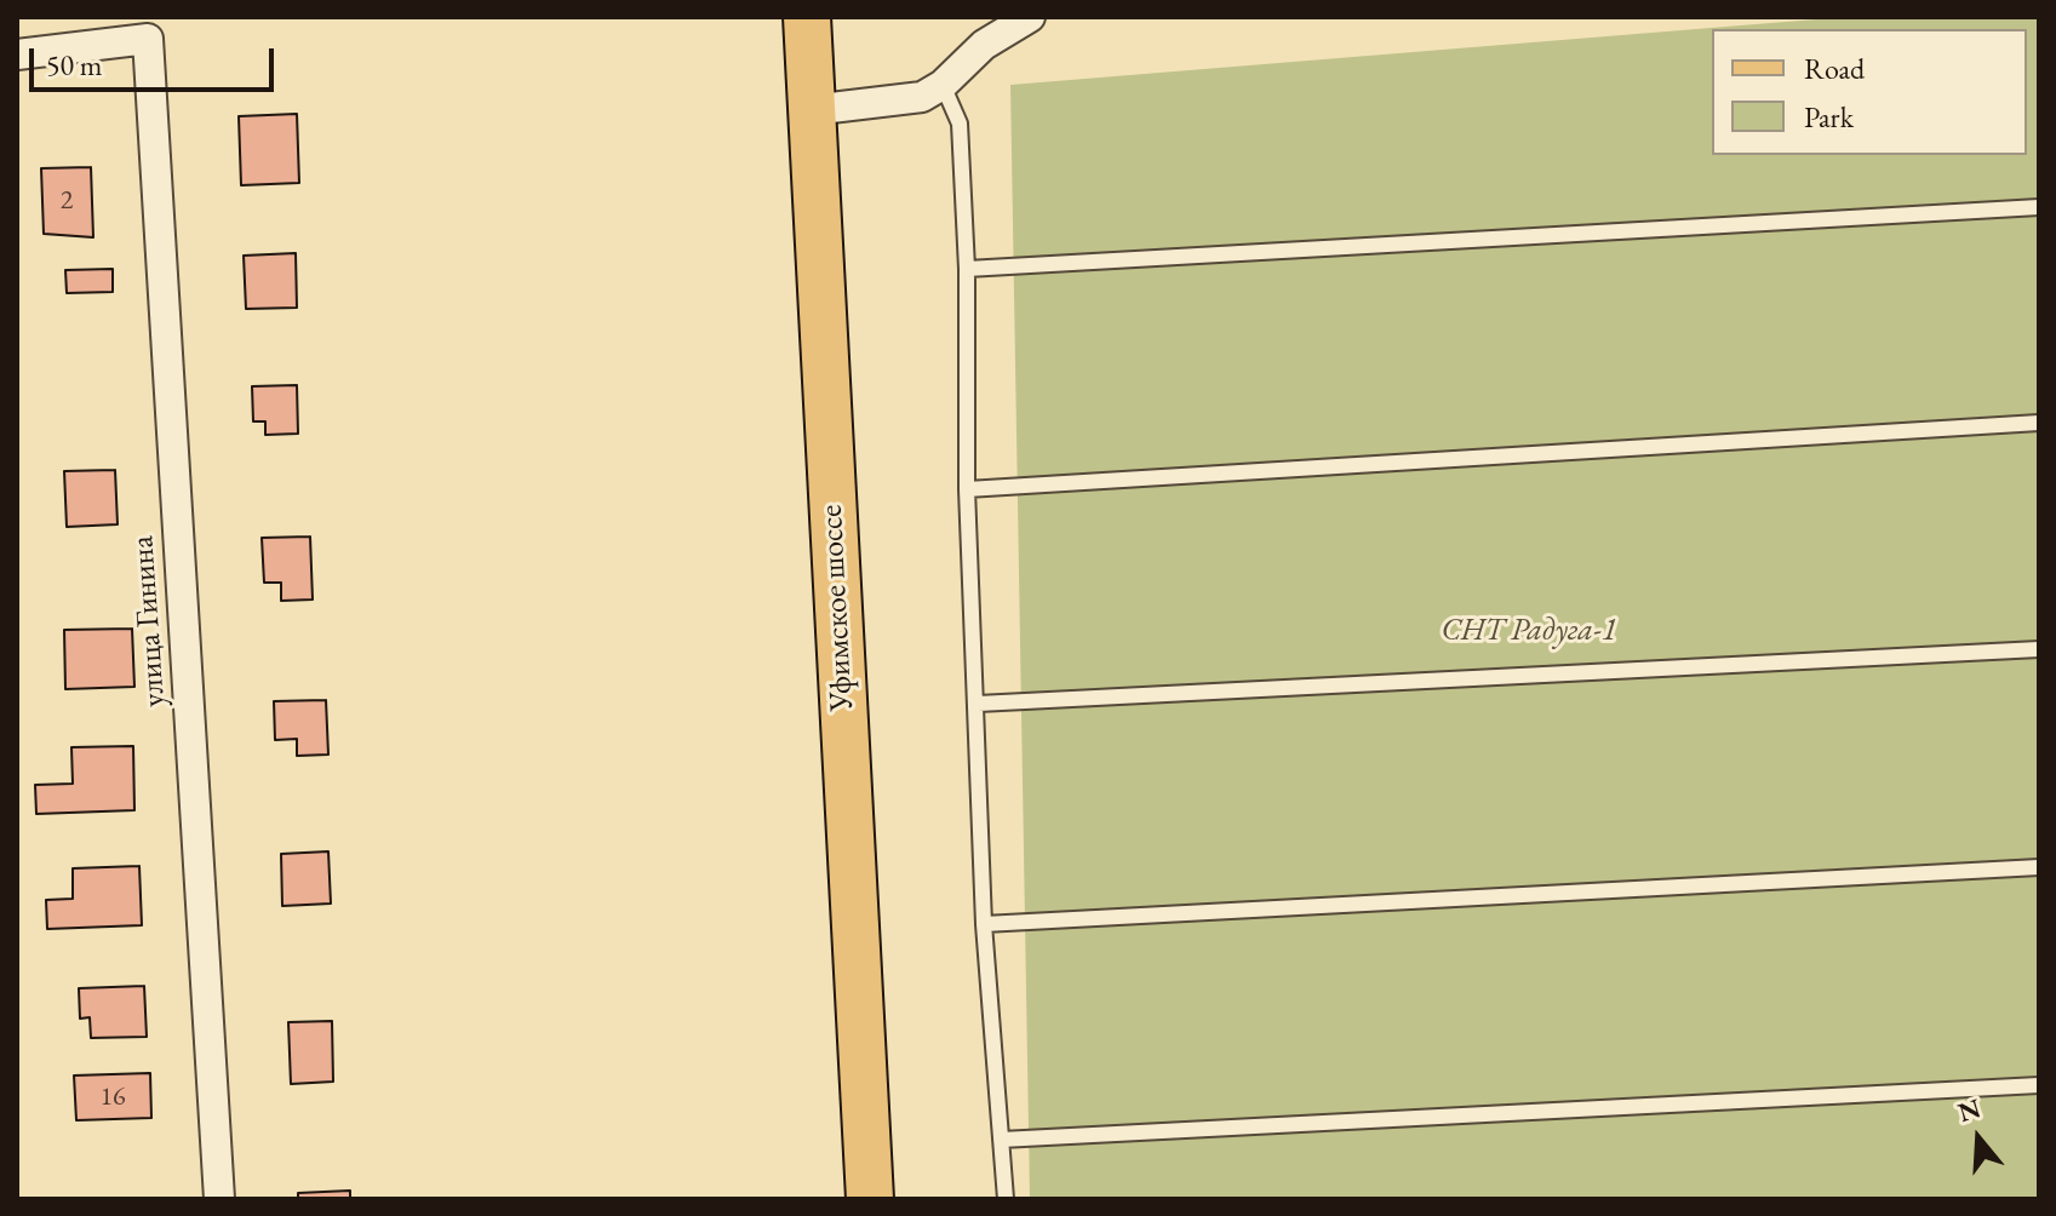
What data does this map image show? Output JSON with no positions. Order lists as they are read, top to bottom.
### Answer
{
  "streets": {
    "main road": ["Уфимское шоссе"],
    "street": ["улица Гинина"]
  },
  "parks": ["СНТ Радуга-1"],
  "house_numbers": ["2", "16"],
  "legend": ["Road", "Park"],
  "scale_bar": "50 m",
  "north": "top"
}
